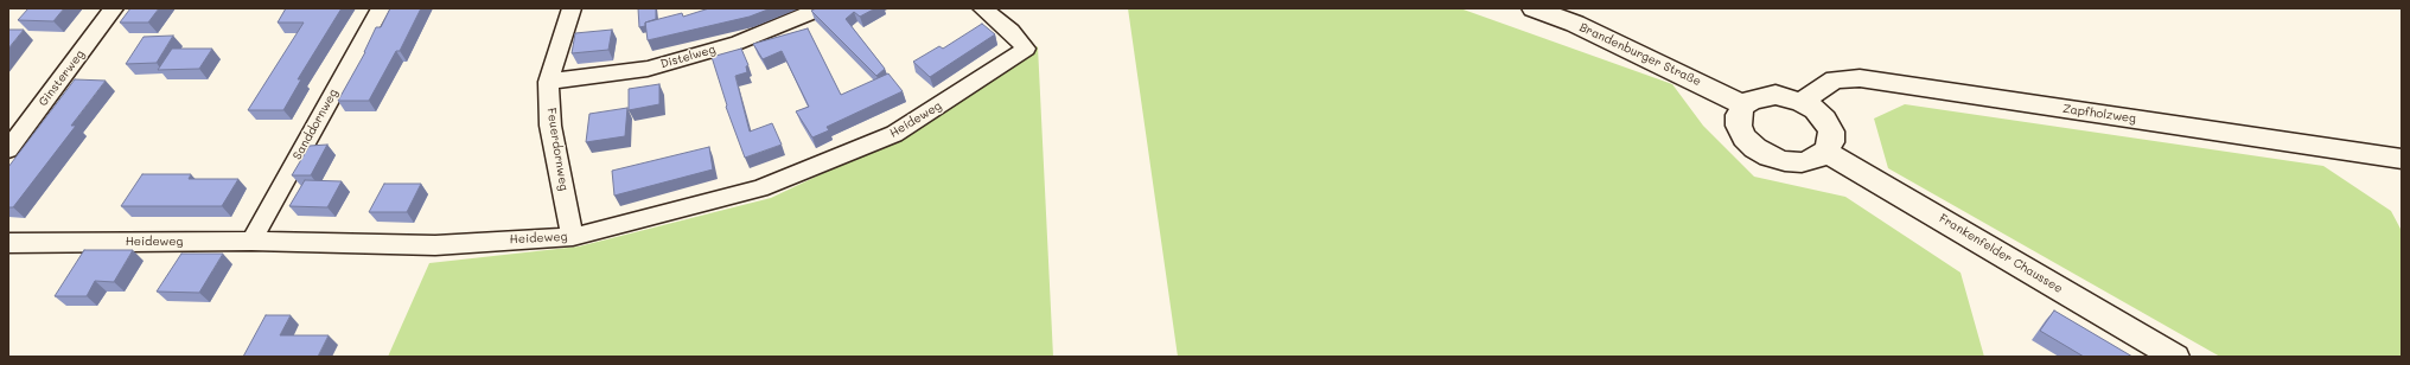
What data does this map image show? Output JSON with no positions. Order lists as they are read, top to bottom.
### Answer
{
  "streets": {
    "street": [
      "Brandenburger Straße",
      "Distelweg",
      "Ginsterweg",
      "Zapfholzweg",
      "Heideweg",
      "Sanddornweg",
      "Feuerdornweg",
      "Frankenfelder Chaussee"
    ]
  },
  "crossings": [
    ["Brandenburger Straße", "Zapfholzweg"],
    ["Brandenburger Straße", "Frankenfelder Chaussee"],
    ["Distelweg", "Feuerdornweg"],
    ["Zapfholzweg", "Frankenfelder Chaussee"],
    ["Heideweg", "Sanddornweg"],
    ["Heideweg", "Feuerdornweg"]
  ]
}
